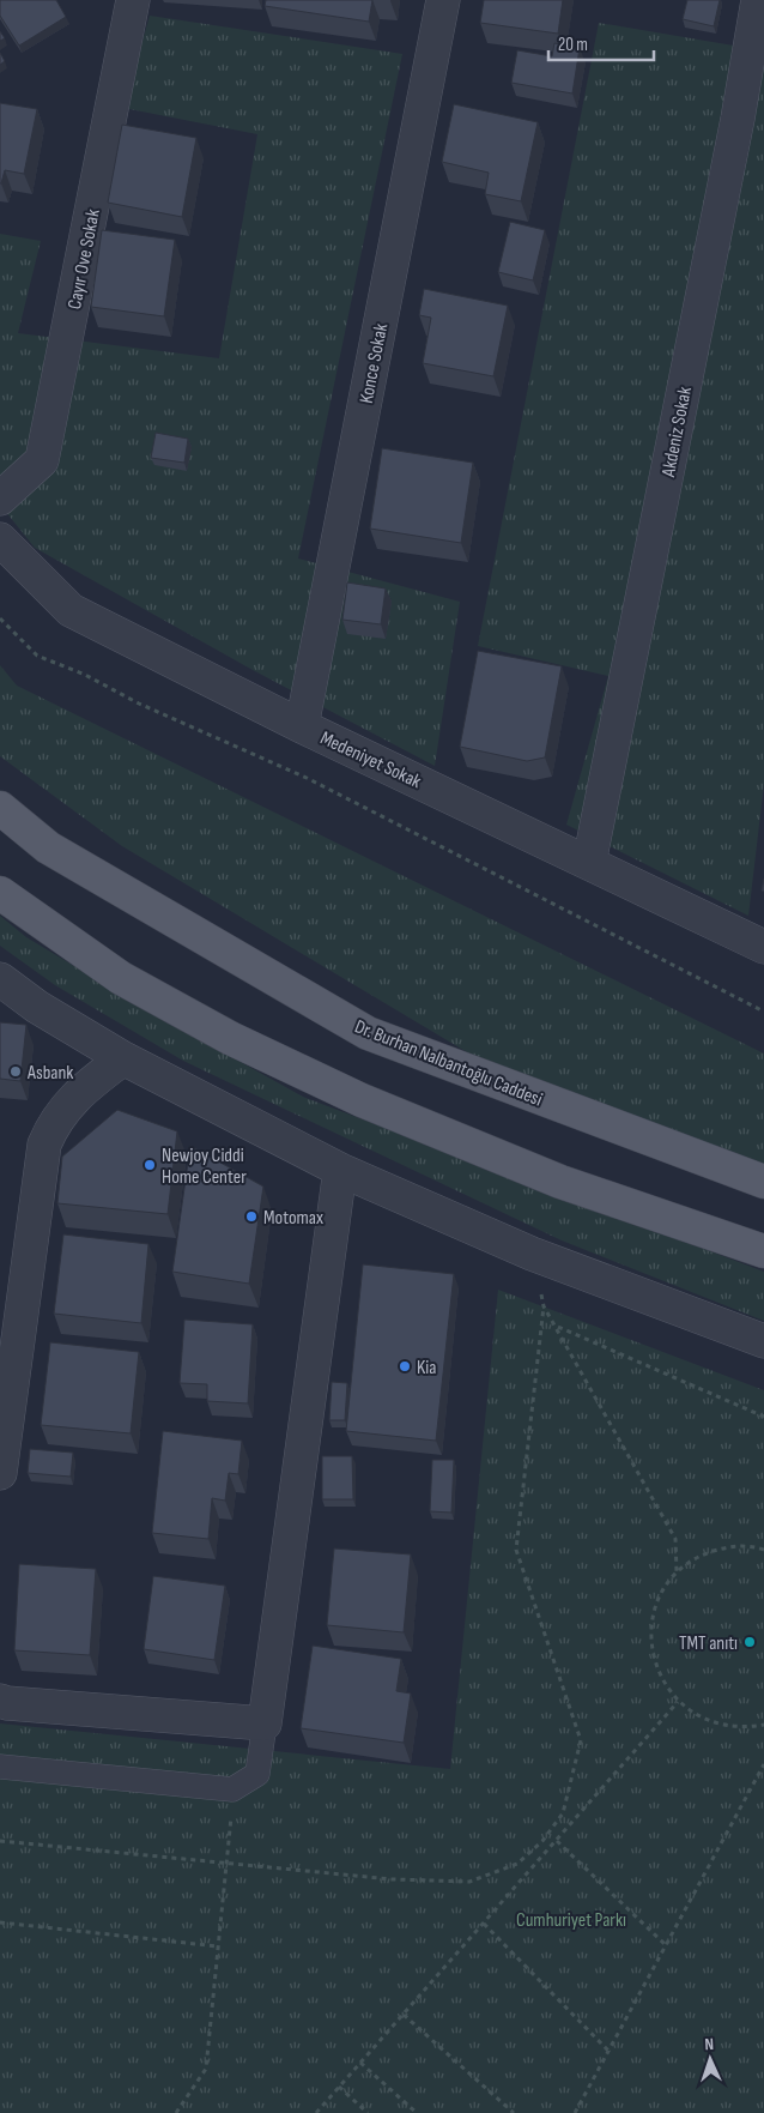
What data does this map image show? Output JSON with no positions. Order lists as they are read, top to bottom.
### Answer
{
  "streets": {
    "main road": ["Dr. Burhan Nalbantoğlu Caddesi"],
    "street": [
      "Cayır Ove Sokak",
      "Konce Sokak",
      "Akdeniz Sokak",
      "Medeniyet Sokak"
    ]
  },
  "crossings": [
    ["Konce Sokak", "Medeniyet Sokak"],
    ["Akdeniz Sokak", "Medeniyet Sokak"]
  ],
  "parks": ["Cumhuriyet Parkı"],
  "places": [
    "Asbank",
    "Newjoy Ciddi Home Center",
    "Motomax",
    "Kia",
    "TMT anıtı"
  ],
  "scale_bar": "20 m",
  "north": "top"
}
